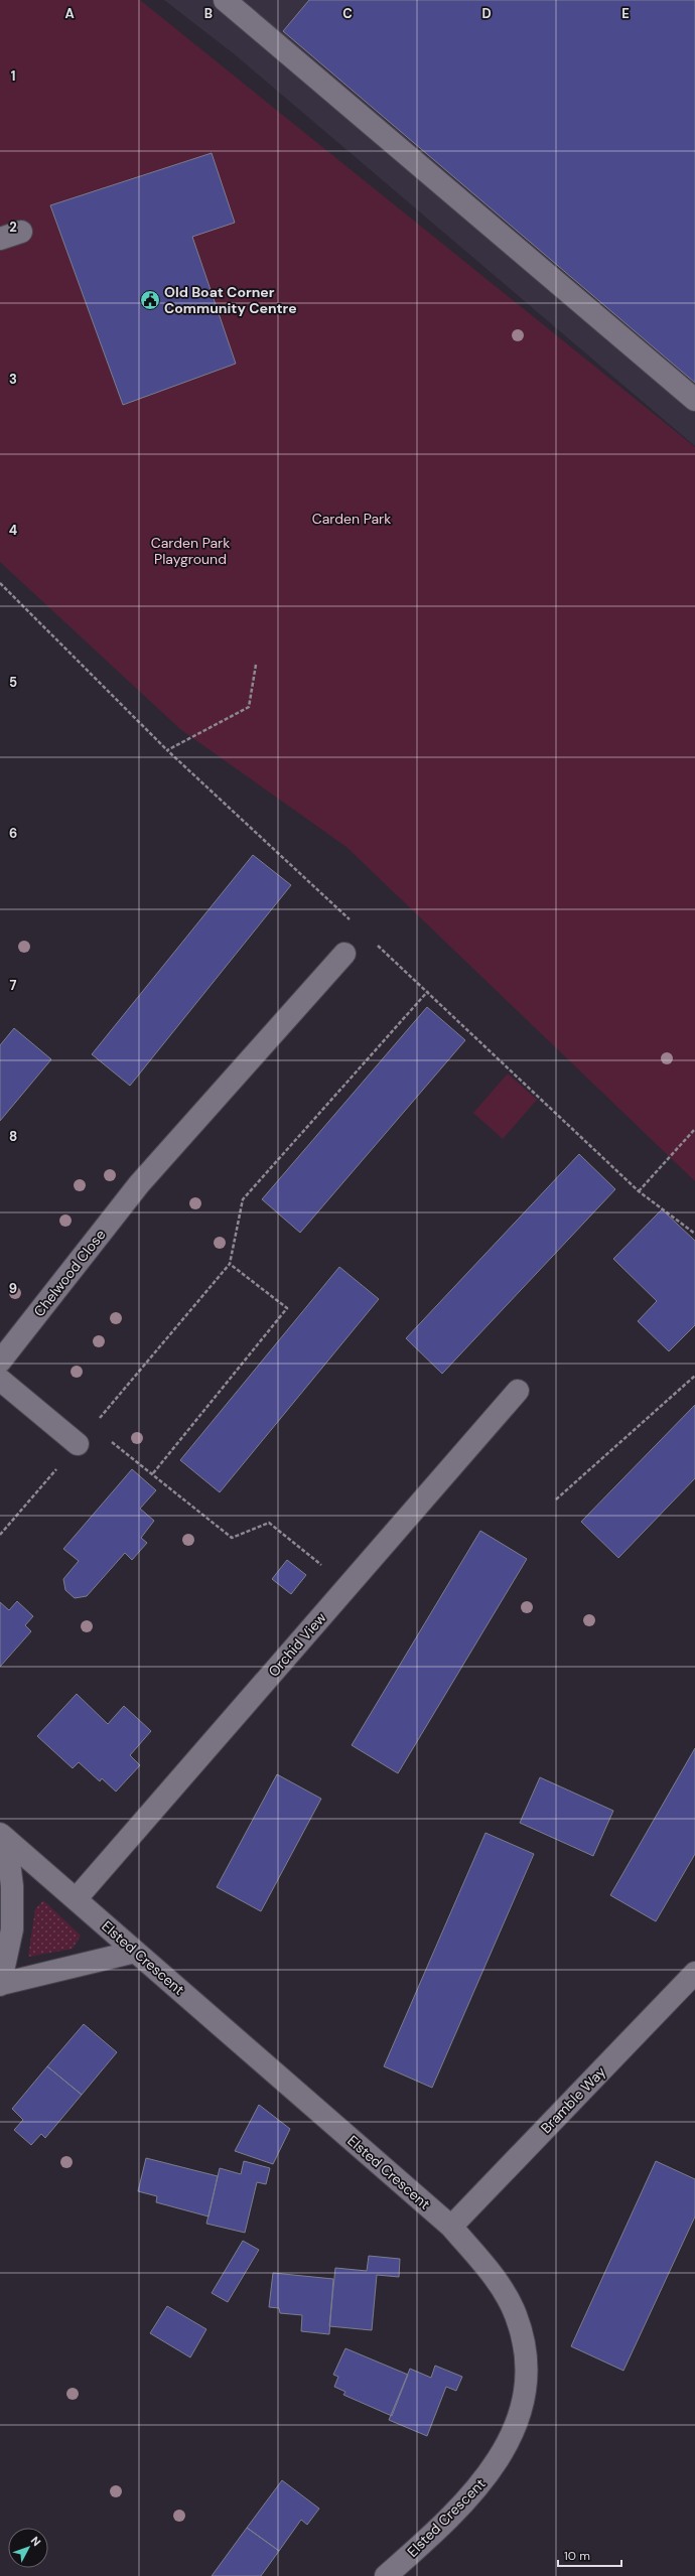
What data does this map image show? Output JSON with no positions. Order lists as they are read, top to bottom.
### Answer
{
  "streets": {
    "street": [
      "Chelwood Close",
      "Orchid View",
      "Elsted Crescent",
      "Bramble Way"
    ]
  },
  "crossings": [
    ["Orchid View", "Elsted Crescent"],
    ["Elsted Crescent", "Bramble Way"]
  ],
  "parks": ["Carden Park", "Carden Park Playground"],
  "places": {
    "public building": ["Old Boat Corner Community Centre"]
  },
  "scale_bar": "10 m",
  "north": "top right",
  "grid": {
    "columns": [
      "A",
      "B",
      "C",
      "D",
      "E"
    ],
    "rows": [
      "1",
      "2",
      "3",
      "4",
      "5",
      "6",
      "7",
      "8",
      "9"
    ]
  }
}
